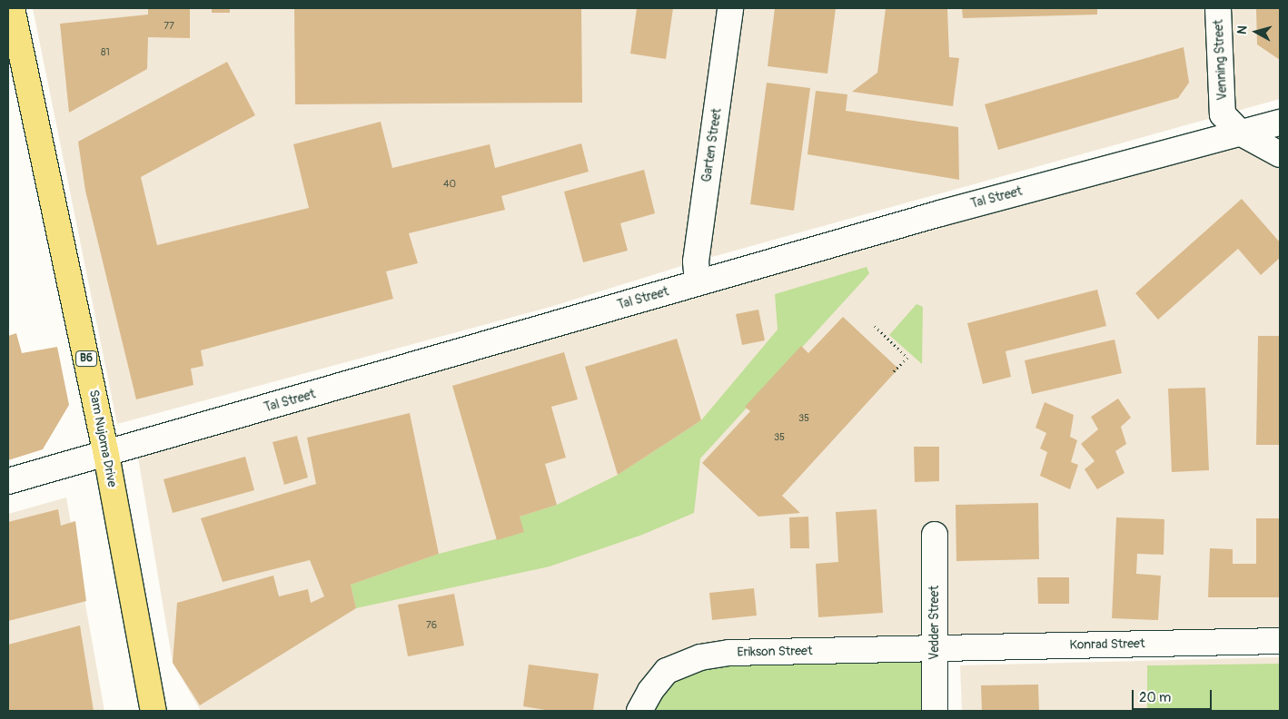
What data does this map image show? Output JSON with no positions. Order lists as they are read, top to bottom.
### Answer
{
  "streets": {
    "highway": ["B6", "Sam Nujoma Drive"],
    "street": [
      "Venning Street",
      "Garten Street",
      "Tal Street",
      "Vedder Street",
      "Konrad Street",
      "Erikson Street"
    ]
  },
  "crossings": [
    ["Venning Street", "Tal Street"],
    ["Garten Street", "Tal Street"],
    ["Tal Street", "Sam Nujoma Drive"],
    ["Vedder Street", "Konrad Street"],
    ["Vedder Street", "Erikson Street"],
    ["Konrad Street", "Erikson Street"]
  ],
  "house_numbers": [
    "77",
    "81",
    "40",
    "35",
    "35",
    "76"
  ],
  "scale_bar": "20 m",
  "north": "left"
}
